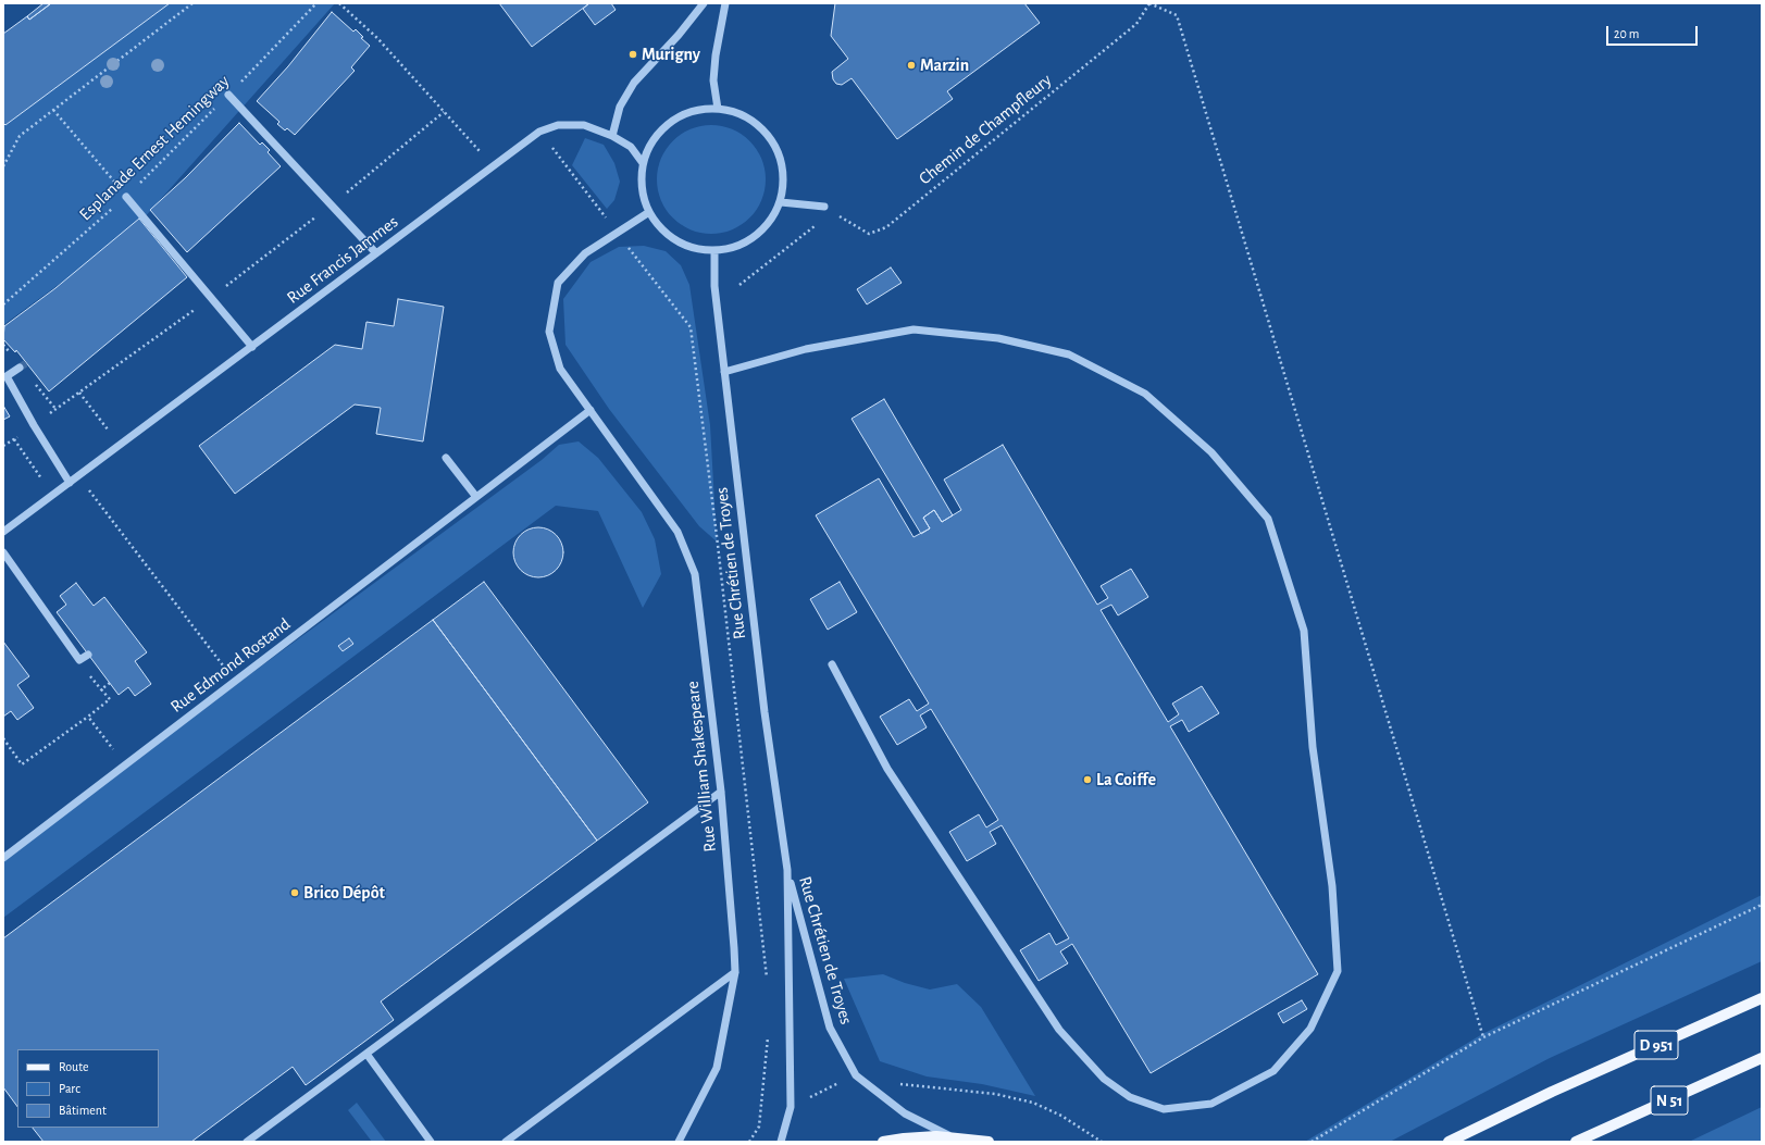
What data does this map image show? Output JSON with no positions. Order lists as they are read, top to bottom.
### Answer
{
  "streets": {
    "main road": ["D 951", "N 51"],
    "street": [
      "Rue Francis Jammes",
      "Rue Chrétien de Troyes",
      "Rue Edmond Rostand",
      "Rue William Shakespeare"
    ],
    "path": ["Chemin de Champfleury", "Esplanade Ernest Hemingway"]
  },
  "crossings": [
    ["Rue Francis Jammes", "Rue Chrétien de Troyes"],
    ["Rue Edmond Rostand", "Rue William Shakespeare"]
  ],
  "places": [
    "Murigny",
    "Marzin",
    "La Coiffe",
    "Brico Dépôt"
  ],
  "legend": ["Route", "Parc", "Bâtiment"],
  "scale_bar": "20 m"
}
